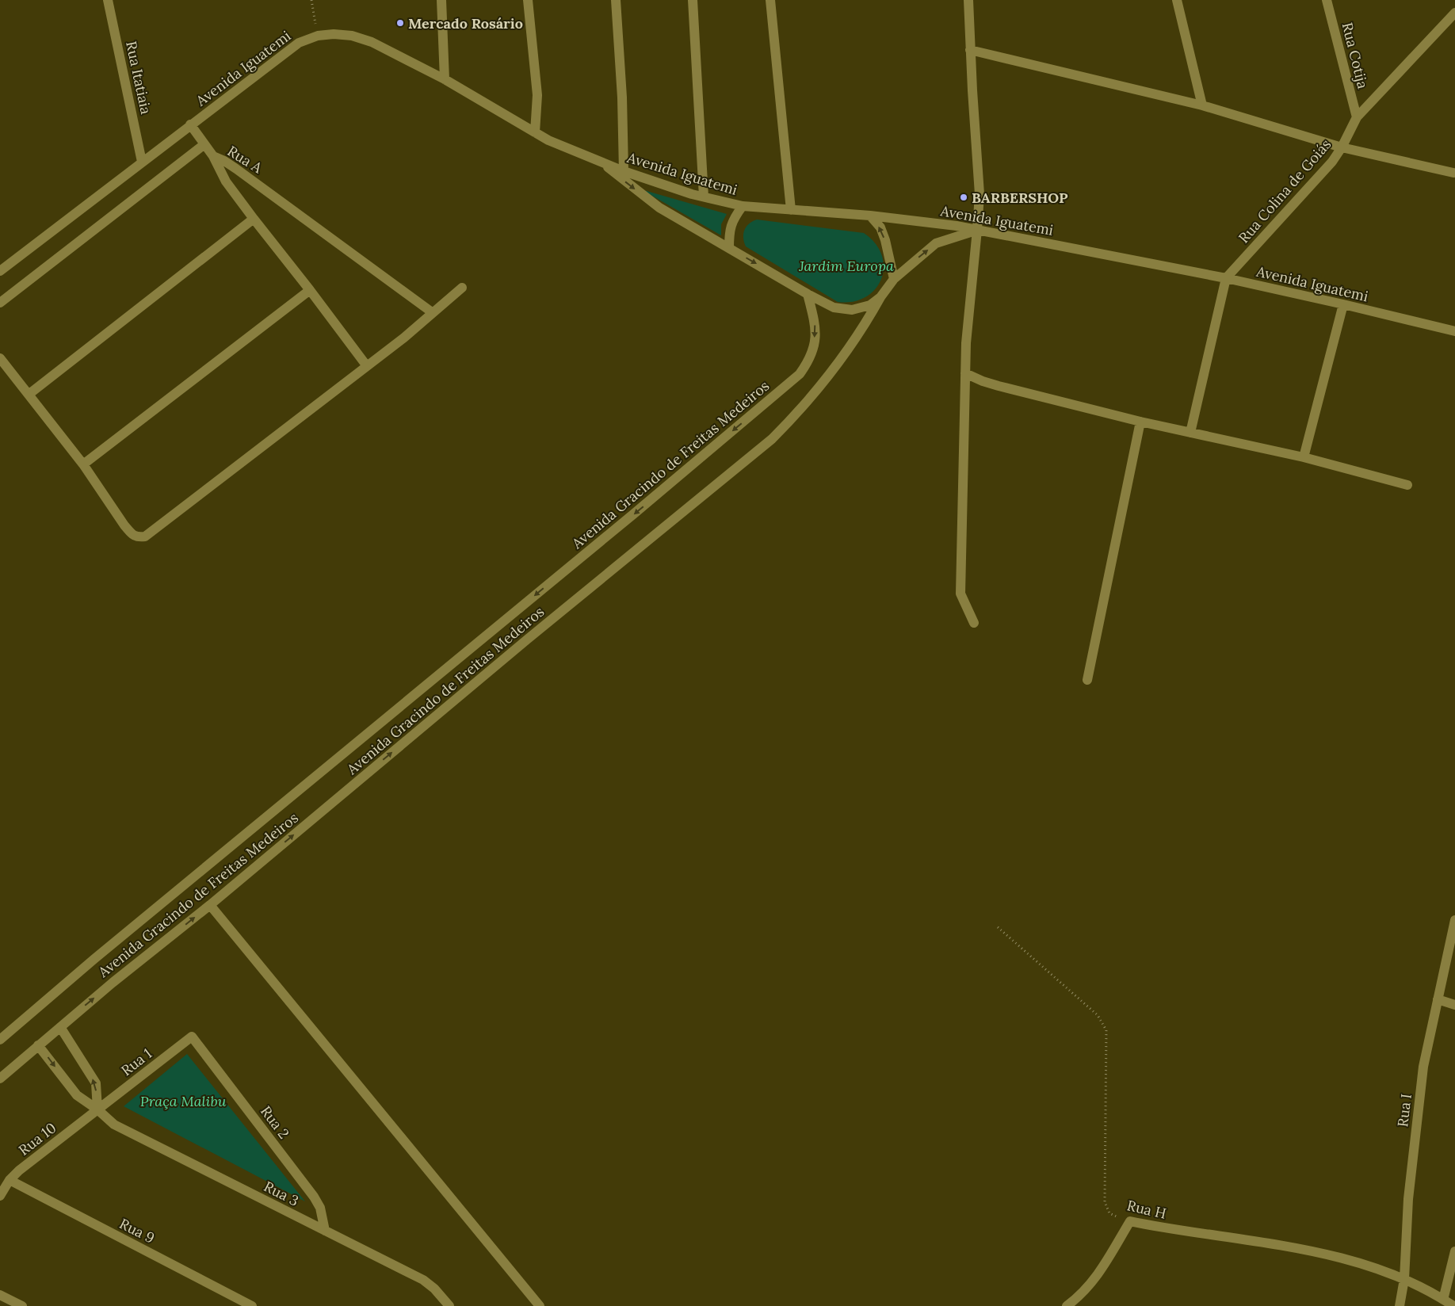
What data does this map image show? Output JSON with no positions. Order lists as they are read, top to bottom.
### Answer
{
  "streets": {
    "street": [
      "Rua Cotija",
      "Avenida Iguatemi",
      "Rua Itatiaia",
      "Rua A",
      "Rua Colina de Goiás",
      "Avenida Gracindo de Freitas Medeiros",
      "Rua 1",
      "Rua I",
      "Rua 2",
      "Rua 10",
      "Rua 3",
      "Rua H",
      "Rua 9"
    ]
  },
  "crossings": [
    ["Rua Cotija", "Rua Colina de Goiás"],
    ["Avenida Iguatemi", "Rua Itatiaia"],
    ["Avenida Iguatemi", "Rua Colina de Goiás"],
    ["Avenida Iguatemi", "Avenida Gracindo de Freitas Medeiros"],
    ["Avenida Gracindo de Freitas Medeiros", "Rua 3"],
    ["Rua 1", "Rua 2"],
    ["Rua 1", "Rua 10"],
    ["Rua 1", "Rua 3"],
    ["Rua I", "Rua H"],
    ["Rua 2", "Rua 3"],
    ["Rua 10", "Rua 3"],
    ["Rua 10", "Rua 9"]
  ],
  "parks": ["Jardim Europa", "Praça Malibu"],
  "places": ["Mercado Rosário", "BARBERSHOP"]
}
